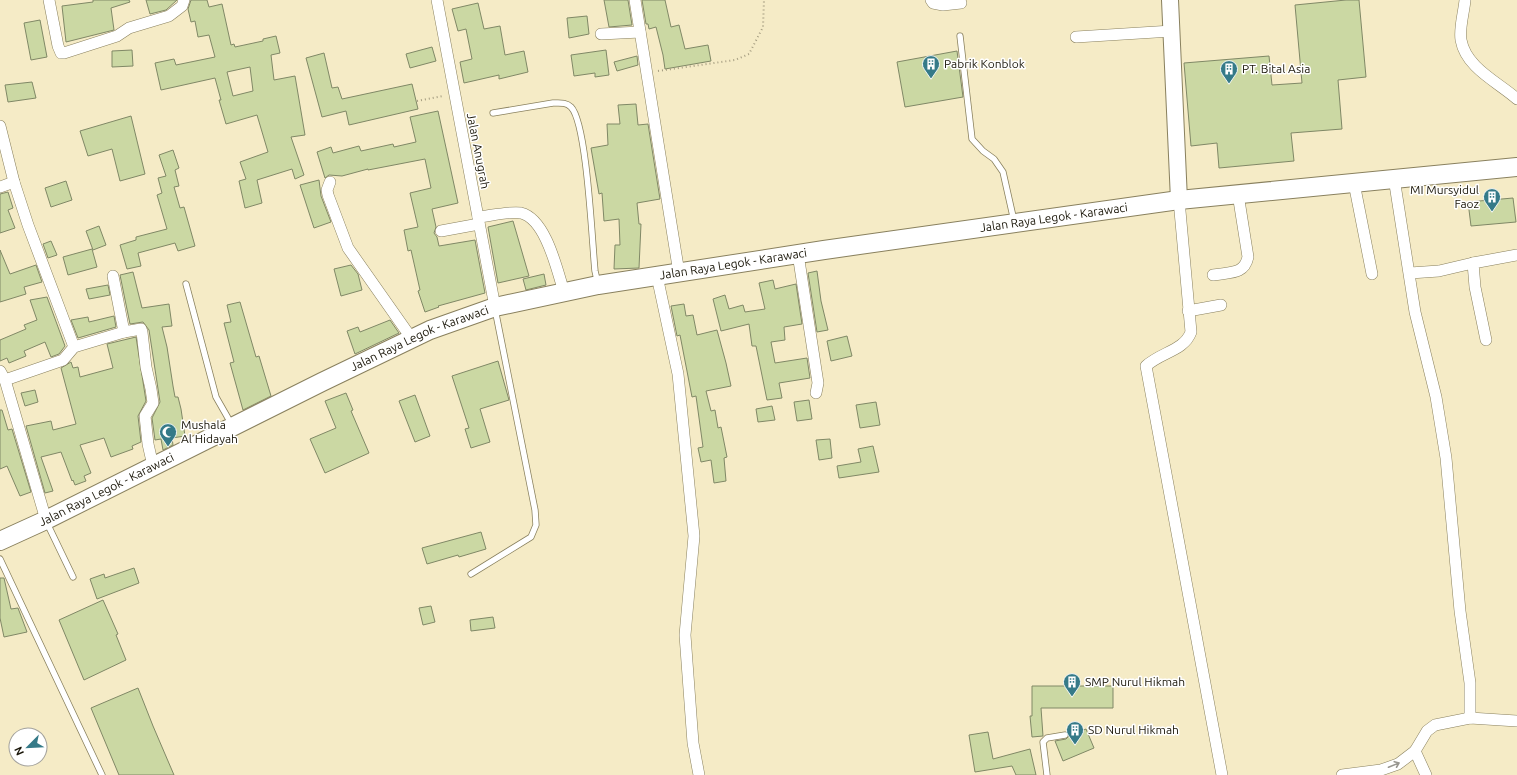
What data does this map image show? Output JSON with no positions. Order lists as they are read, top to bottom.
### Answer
{
  "streets": {
    "main road": ["Jalan Raya Legok - Karawaci"],
    "street": ["Jalan Anugrah"]
  },
  "crossings": [
    ["Jalan Anugrah", "Jalan Raya Legok - Karawaci"]
  ],
  "places": {
    "building": [
      "Pabrik Konblok",
      "PT. Bital Asia",
      "MI Mursyidul Faoz",
      "SMP Nurul Hikmah",
      "SD Nurul Hikmah"
    ],
    "mosque": ["Mushala Al Hidayah"]
  },
  "north": "bottom left"
}
